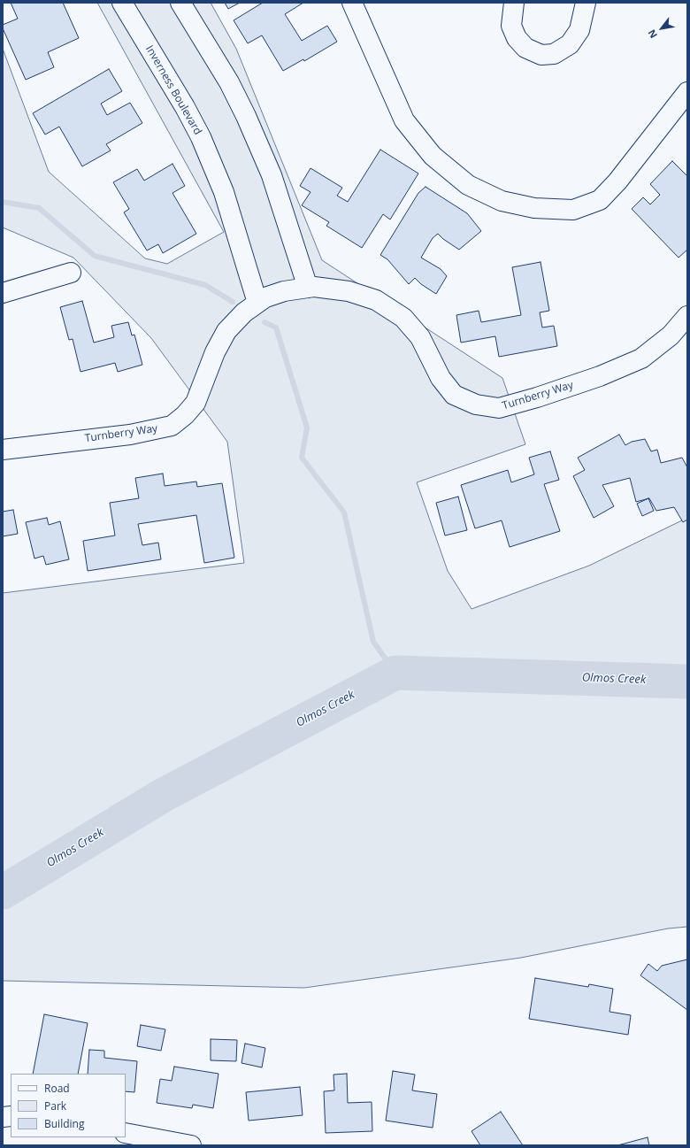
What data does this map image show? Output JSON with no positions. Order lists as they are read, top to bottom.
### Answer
{
  "streets": {
    "street": ["Inverness Boulevard", "Turnberry Way"]
  },
  "crossings": [
    ["Inverness Boulevard", "Turnberry Way"]
  ],
  "water": ["Olmos Creek"],
  "legend": ["Road", "Park", "Building"],
  "north": "bottom left"
}
